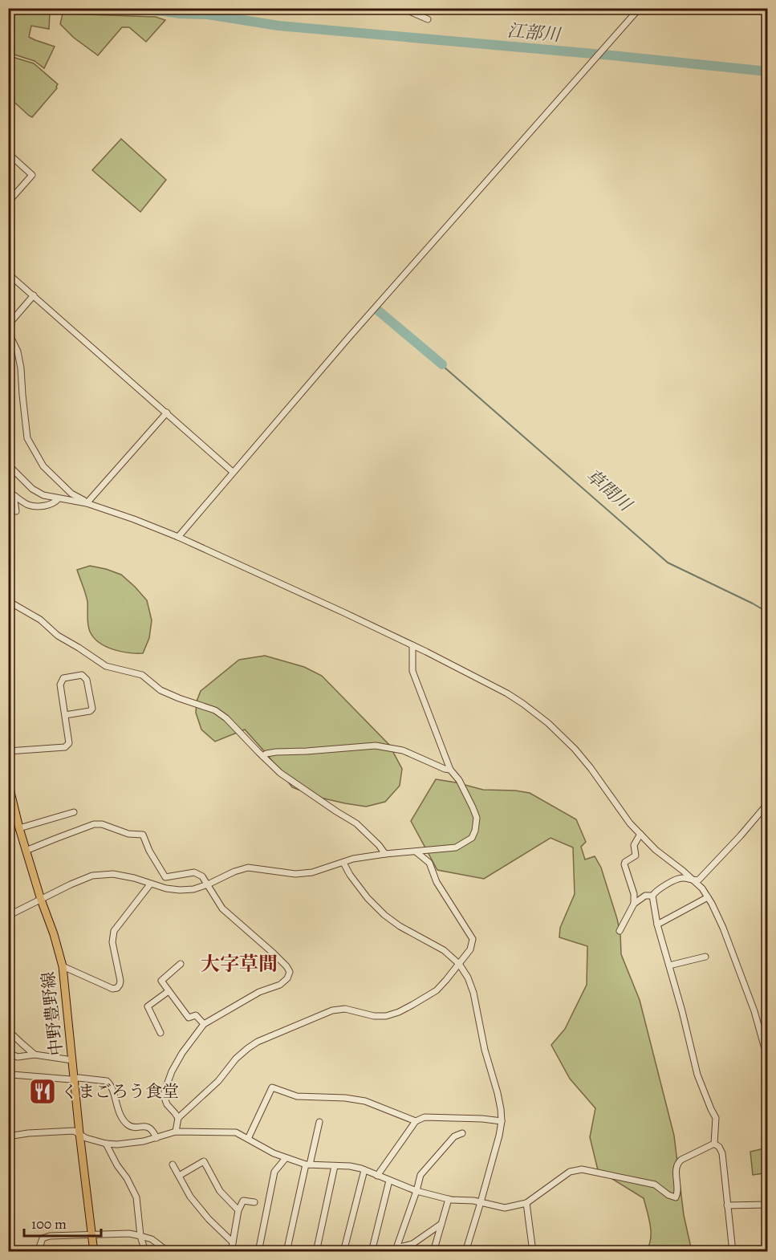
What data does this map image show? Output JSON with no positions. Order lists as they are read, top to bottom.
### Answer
{
  "streets": {
    "main road": ["中野豊野線"]
  },
  "districts": ["大字草間"],
  "water": ["江部川", "草間川"],
  "places": {
    "restaurant": ["くまごろう食堂"]
  },
  "scale_bar": "100 m"
}
